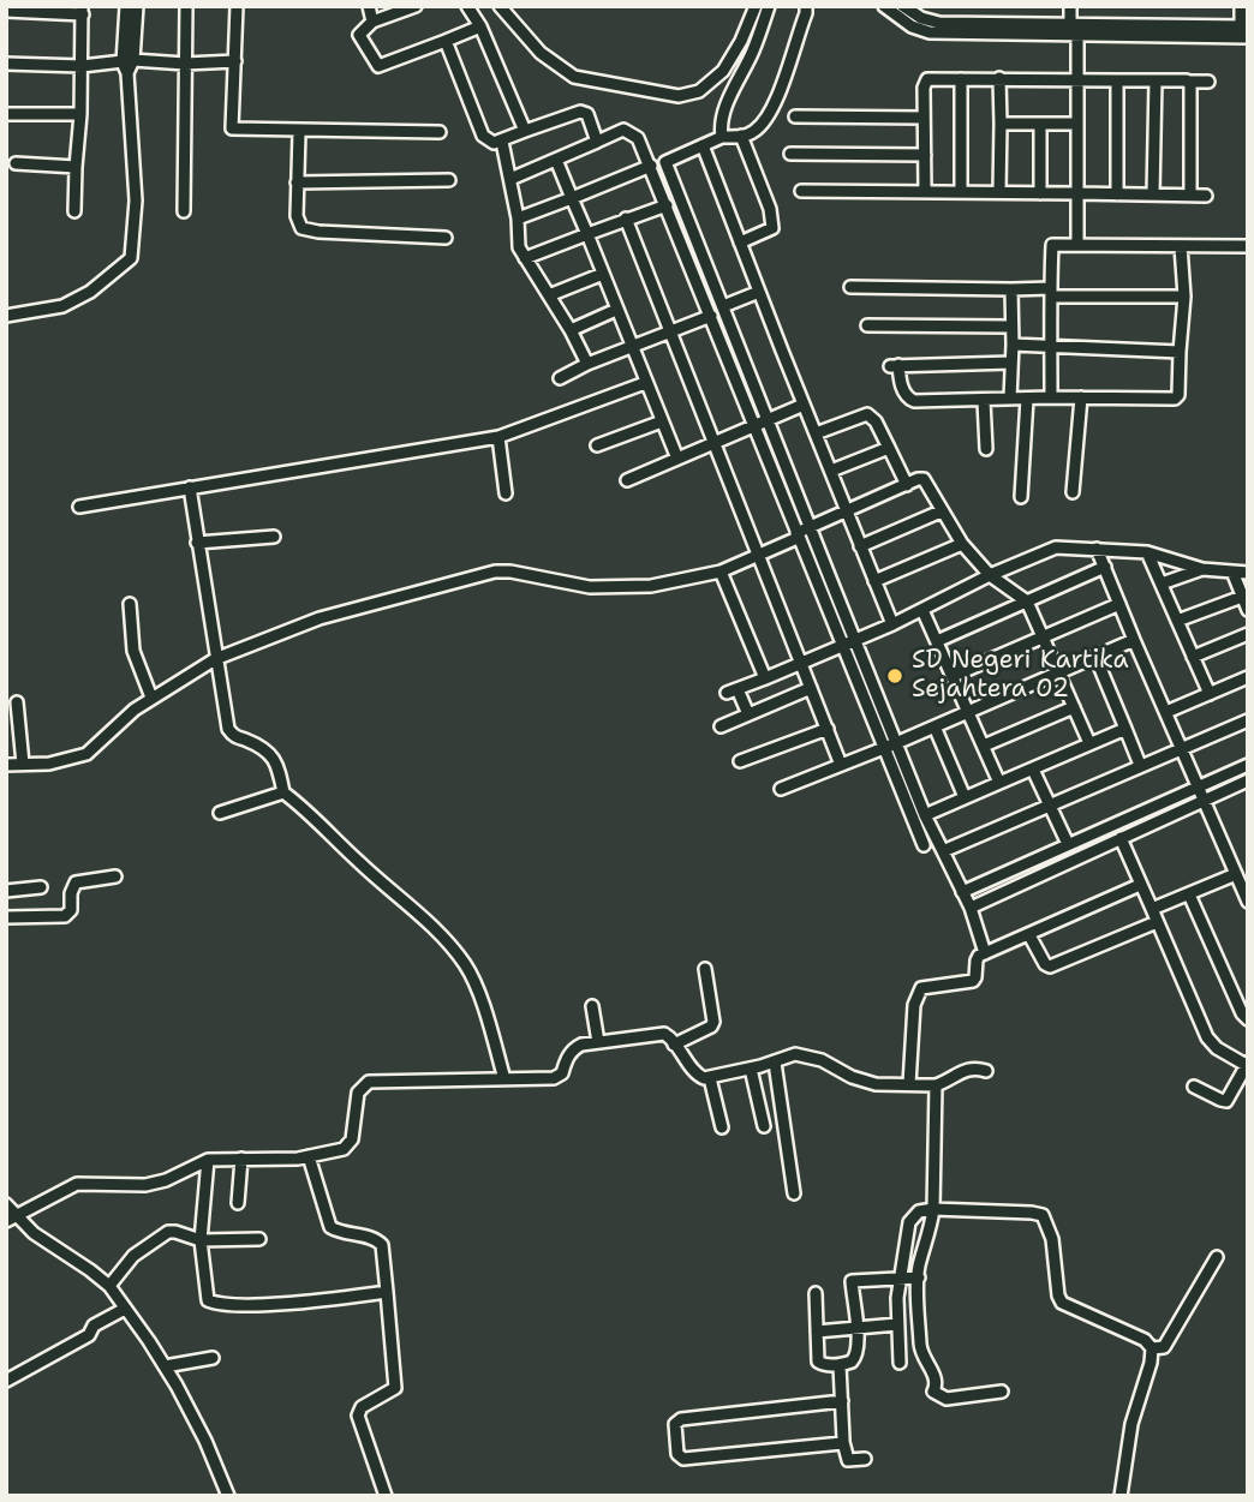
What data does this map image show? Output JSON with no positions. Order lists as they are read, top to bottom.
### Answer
{
  "places": ["SD Negeri Kartika Sejahtera 02"]
}
